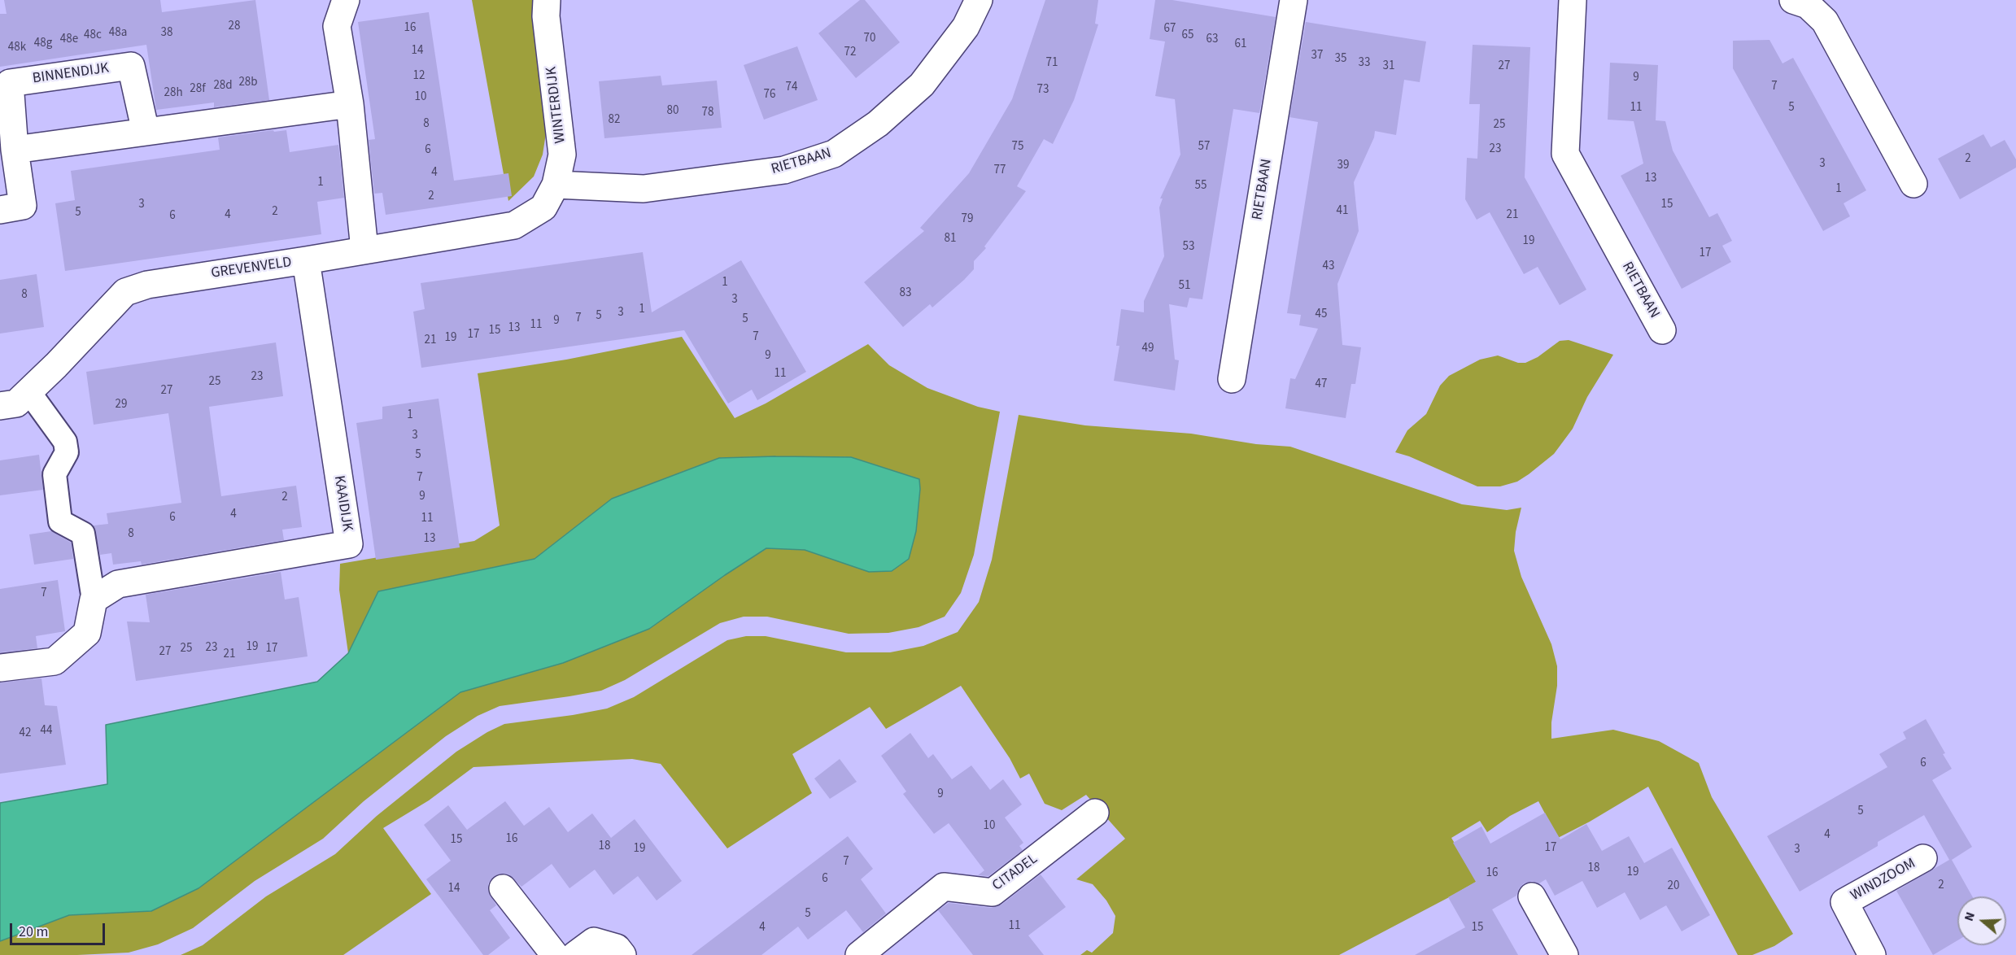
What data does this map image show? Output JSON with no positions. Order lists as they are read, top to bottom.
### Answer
{
  "streets": {
    "street": [
      "BINNENDIJK",
      "WINTERDIJK",
      "RIETBAAN",
      "GREVENVELD",
      "KAAIDIJK",
      "CITADEL",
      "WINDZOOM"
    ]
  },
  "crossings": [
    ["WINTERDIJK", "RIETBAAN"],
    ["WINTERDIJK", "GREVENVELD"],
    ["RIETBAAN", "GREVENVELD"],
    ["GREVENVELD", "KAAIDIJK"]
  ],
  "house_numbers": [
    "28",
    "16",
    "67",
    "48a",
    "38",
    "48c",
    "65",
    "70",
    "48e",
    "63",
    "48g",
    "61",
    "48k",
    "14",
    "72",
    "37",
    "35",
    "71",
    "33",
    "31",
    "27",
    "12",
    "9",
    "28b",
    "28d",
    "7",
    "74",
    "28f",
    "73",
    "28h",
    "76",
    "10",
    "11",
    "5",
    "80",
    "78",
    "82",
    "8",
    "25",
    "75",
    "57",
    "23",
    "6",
    "2",
    "3",
    "39",
    "77",
    "4",
    "13",
    "1",
    "55",
    "1",
    "2",
    "3",
    "15",
    "41",
    "2",
    "5",
    "4",
    "21",
    "6",
    "79",
    "81",
    "19",
    "53",
    "17",
    "43",
    "1",
    "51",
    "83",
    "8",
    "3",
    "1",
    "3",
    "45",
    "5",
    "7",
    "5",
    "9",
    "11",
    "13",
    "15",
    "17",
    "7",
    "19",
    "21",
    "49",
    "9",
    "11",
    "23",
    "25",
    "47",
    "27",
    "29",
    "1",
    "3",
    "5",
    "7",
    "9",
    "2",
    "4",
    "6",
    "11",
    "8",
    "13",
    "7",
    "19",
    "23",
    "25",
    "17",
    "27",
    "21",
    "44",
    "42",
    "6",
    "9",
    "5",
    "10",
    "4",
    "16",
    "15",
    "18",
    "17",
    "19",
    "3",
    "7",
    "18",
    "19",
    "16",
    "6",
    "2",
    "20",
    "14",
    "5",
    "11",
    "4",
    "15"
  ],
  "scale_bar": "20 m",
  "north": "left"
}
